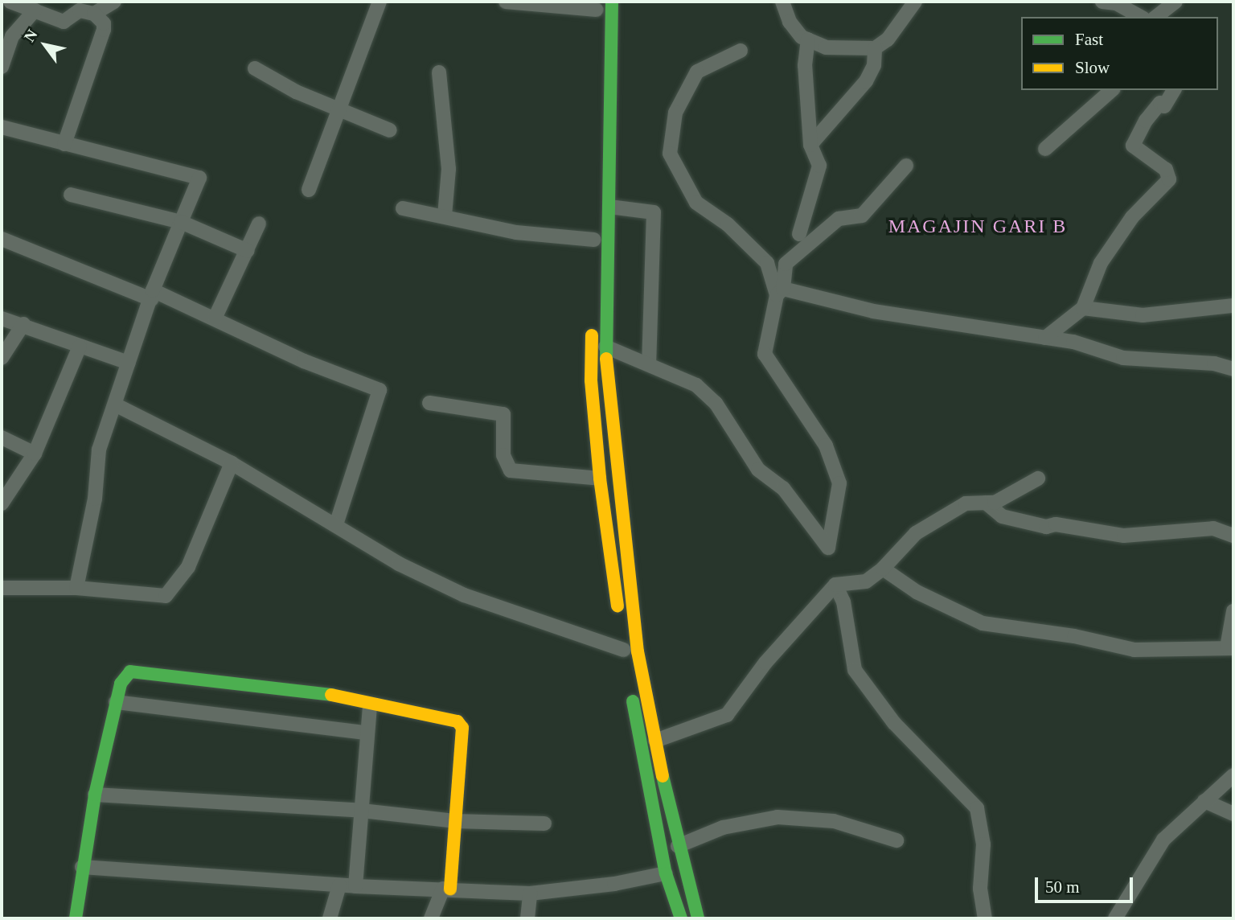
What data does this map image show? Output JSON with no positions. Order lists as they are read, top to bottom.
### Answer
{
  "districts": ["MAGAJIN GARI B"],
  "legend": ["Fast", "Slow"],
  "scale_bar": "50 m",
  "north": "top left"
}
